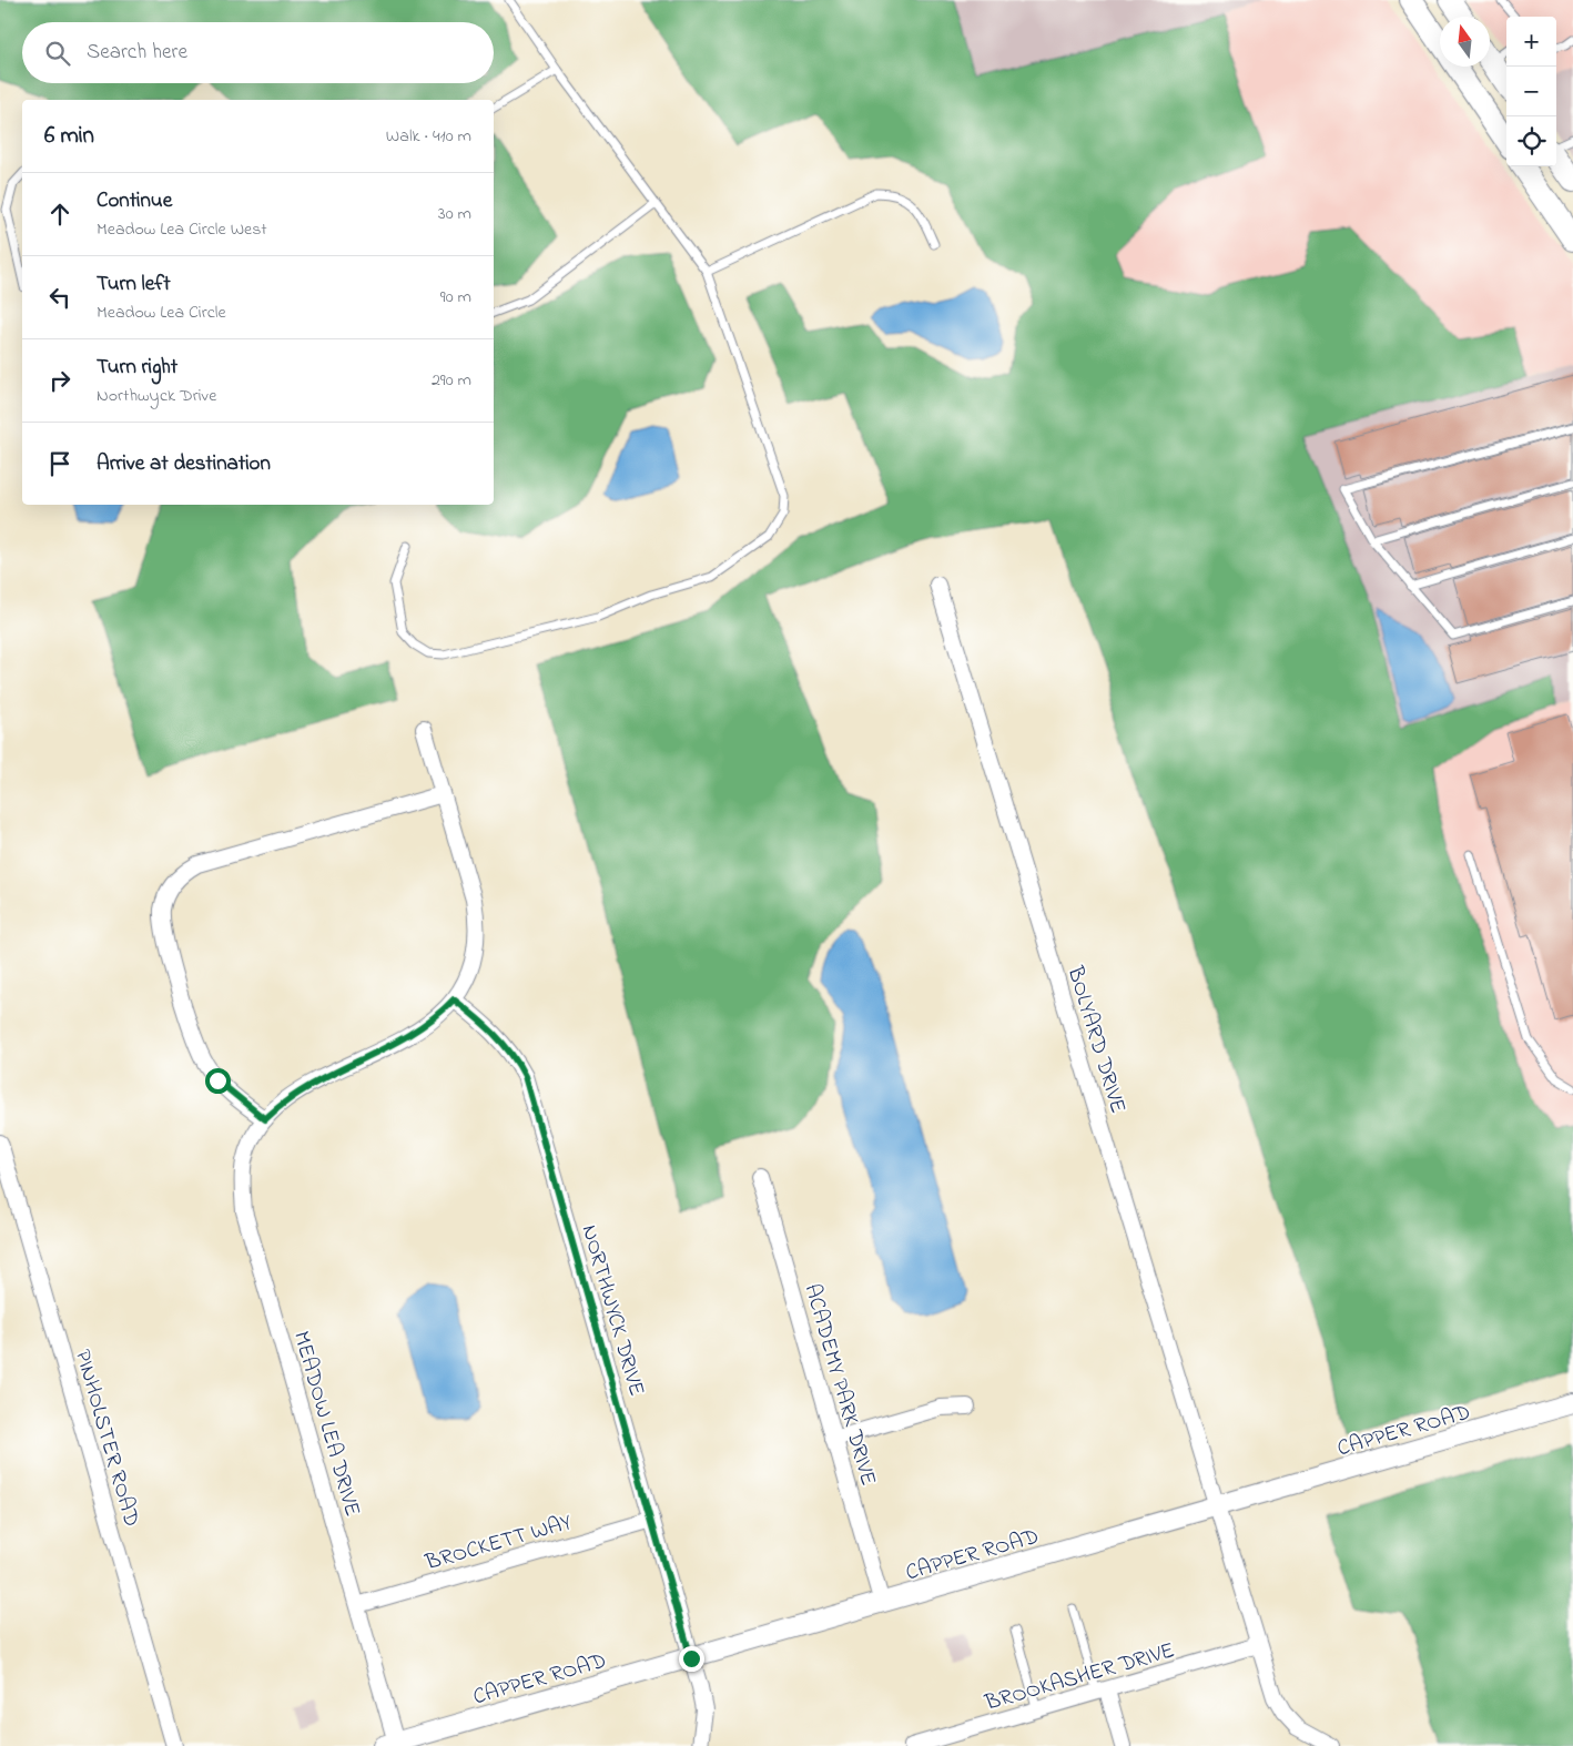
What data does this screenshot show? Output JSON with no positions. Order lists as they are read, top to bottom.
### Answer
{
  "streets": {
    "street": [
      "BOLYARD DRIVE",
      "NORTHWYCK DRIVE",
      "ACADEMY PARK DRIVE",
      "MEADOW LEA DRIVE",
      "CAPPER ROAD",
      "PINHOLSTER ROAD",
      "BROCKETT WAY",
      "BROOKASHER DRIVE"
    ]
  },
  "crossings": [
    ["BOLYARD DRIVE", "CAPPER ROAD"],
    ["BOLYARD DRIVE", "BROOKASHER DRIVE"],
    ["NORTHWYCK DRIVE", "CAPPER ROAD"],
    ["NORTHWYCK DRIVE", "BROCKETT WAY"],
    ["ACADEMY PARK DRIVE", "CAPPER ROAD"],
    ["MEADOW LEA DRIVE", "CAPPER ROAD"],
    ["MEADOW LEA DRIVE", "BROCKETT WAY"]
  ],
  "north": "top",
  "page": {
    "map_buttons": ["+", "−"],
    "search": "Search here",
    "heading": ["6 min", "Walk · 410 m"],
    "list": [
      ["Continue", "Meadow Lea Circle West", "30 m"],
      ["Turn left", "Meadow Lea Circle", "90 m"],
      ["Turn right", "Northwyck Drive", "290 m"],
      "Arrive at destination"
    ]
  }
}
